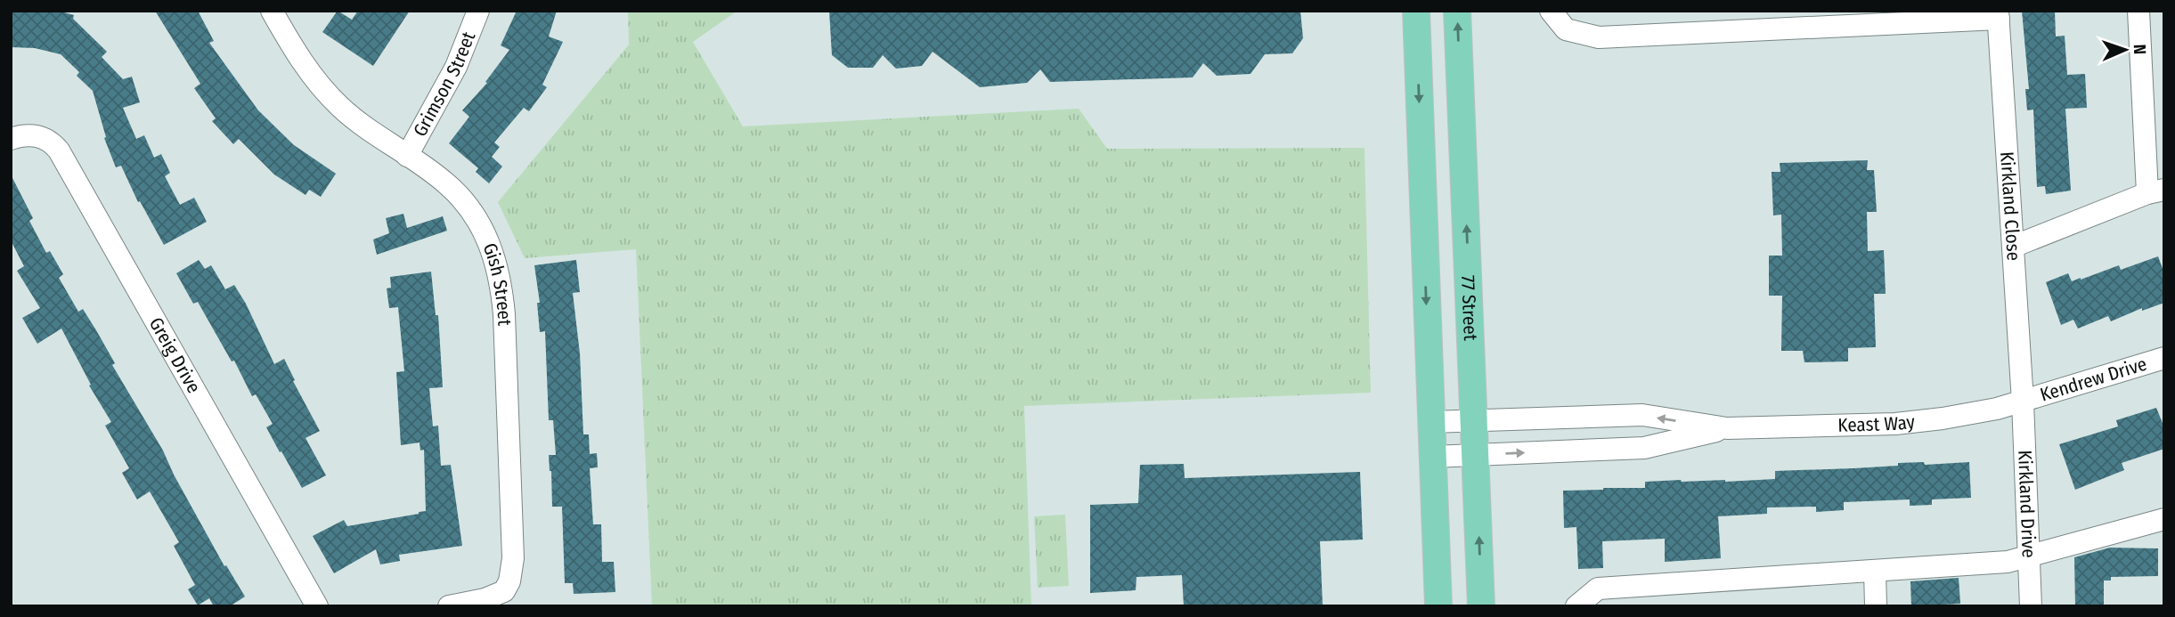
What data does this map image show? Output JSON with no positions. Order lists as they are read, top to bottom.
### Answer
{
  "streets": {
    "main road": ["77 Street"],
    "street": [
      "Grimson Street",
      "Kirkland Close",
      "Gish Street",
      "Greig Drive",
      "Kendrew Drive",
      "Keast Way",
      "Kirkland Drive"
    ]
  },
  "crossings": [
    ["Grimson Street", "Gish Street"],
    ["Kirkland Close", "Kendrew Drive"],
    ["Kirkland Close", "Keast Way"],
    ["Kirkland Close", "Kirkland Drive"],
    ["77 Street", "Keast Way"],
    ["Kendrew Drive", "Keast Way"],
    ["Kendrew Drive", "Kirkland Drive"],
    ["Keast Way", "Kirkland Drive"]
  ],
  "north": "right"
}
